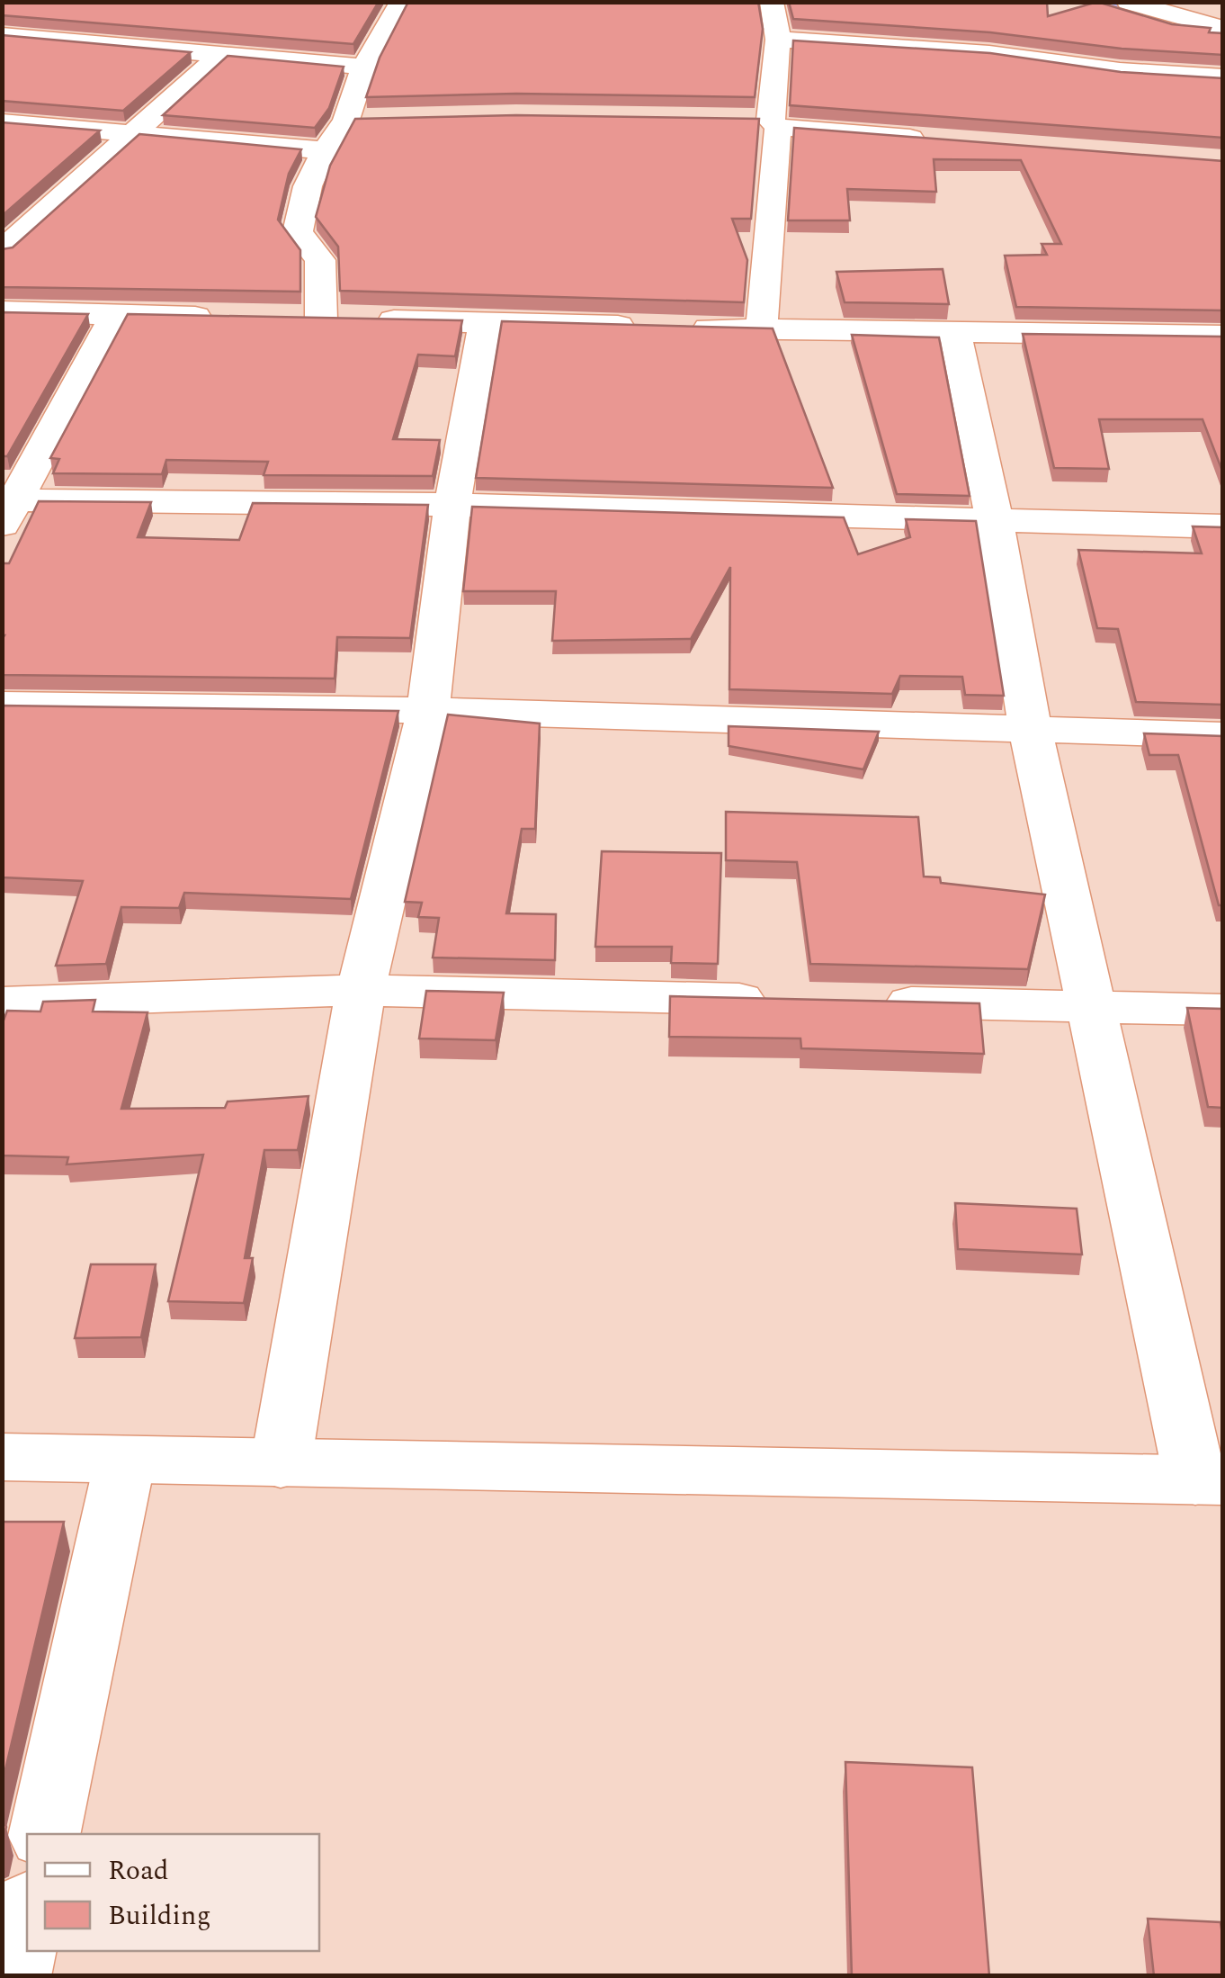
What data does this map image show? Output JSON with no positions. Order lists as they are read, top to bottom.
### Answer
{
  "legend": ["Road", "Building"]
}
